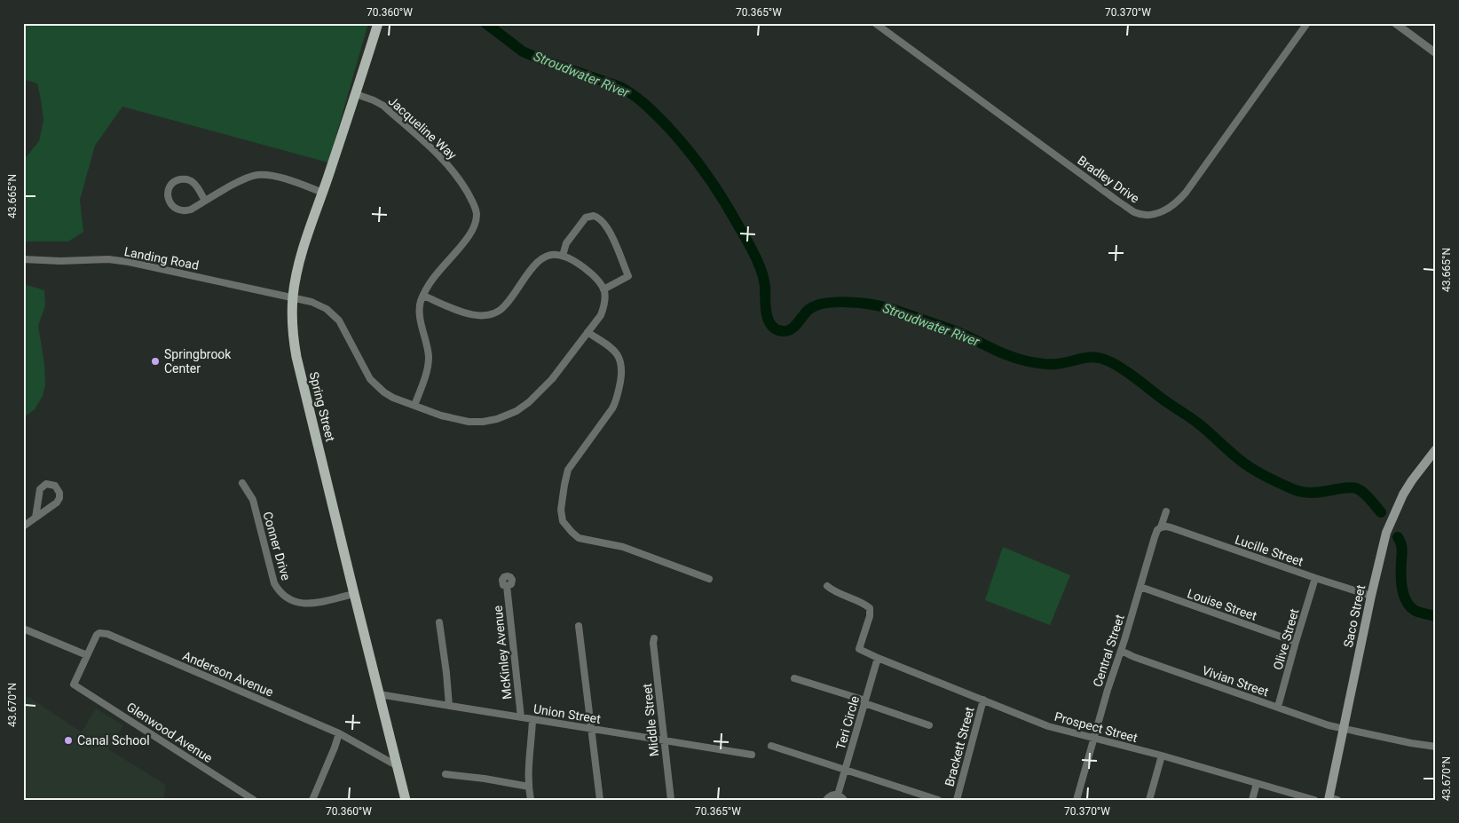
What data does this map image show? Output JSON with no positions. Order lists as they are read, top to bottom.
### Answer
{
  "streets": {
    "main road": ["Spring Street", "Saco Street"],
    "street": [
      "Jacqueline Way",
      "Bradley Drive",
      "Landing Road",
      "Conner Drive",
      "Lucille Street",
      "Louise Street",
      "Olive Street",
      "Central Street",
      "McKinley Avenue",
      "Anderson Avenue",
      "Vivian Street",
      "Union Street",
      "Middle Street",
      "Teri Circle",
      "Prospect Street",
      "Glenwood Avenue",
      "Brackett Street"
    ]
  },
  "crossings": [
    ["Jacqueline Way", "Landing Road"],
    ["Jacqueline Way", "Spring Street"],
    ["Landing Road", "Spring Street"],
    ["Spring Street", "Conner Drive"],
    ["Spring Street", "Anderson Avenue"],
    ["Spring Street", "Union Street"],
    ["Lucille Street", "Saco Street"],
    ["Lucille Street", "Olive Street"],
    ["Lucille Street", "Central Street"],
    ["Louise Street", "Olive Street"],
    ["Louise Street", "Central Street"],
    ["Saco Street", "Vivian Street"],
    ["Olive Street", "Vivian Street"],
    ["Central Street", "Vivian Street"],
    ["Central Street", "Prospect Street"],
    ["McKinley Avenue", "Union Street"],
    ["Anderson Avenue", "Glenwood Avenue"],
    ["Union Street", "Middle Street"],
    ["Teri Circle", "Prospect Street"],
    ["Prospect Street", "Brackett Street"]
  ],
  "water": ["Stroudwater River"],
  "places": ["Springbrook Center", "Canal School"],
  "coordinates": [
    "70.360°W",
    "70.365°W",
    "70.370°W",
    "43.665°N",
    "43.670°N"
  ]
}
